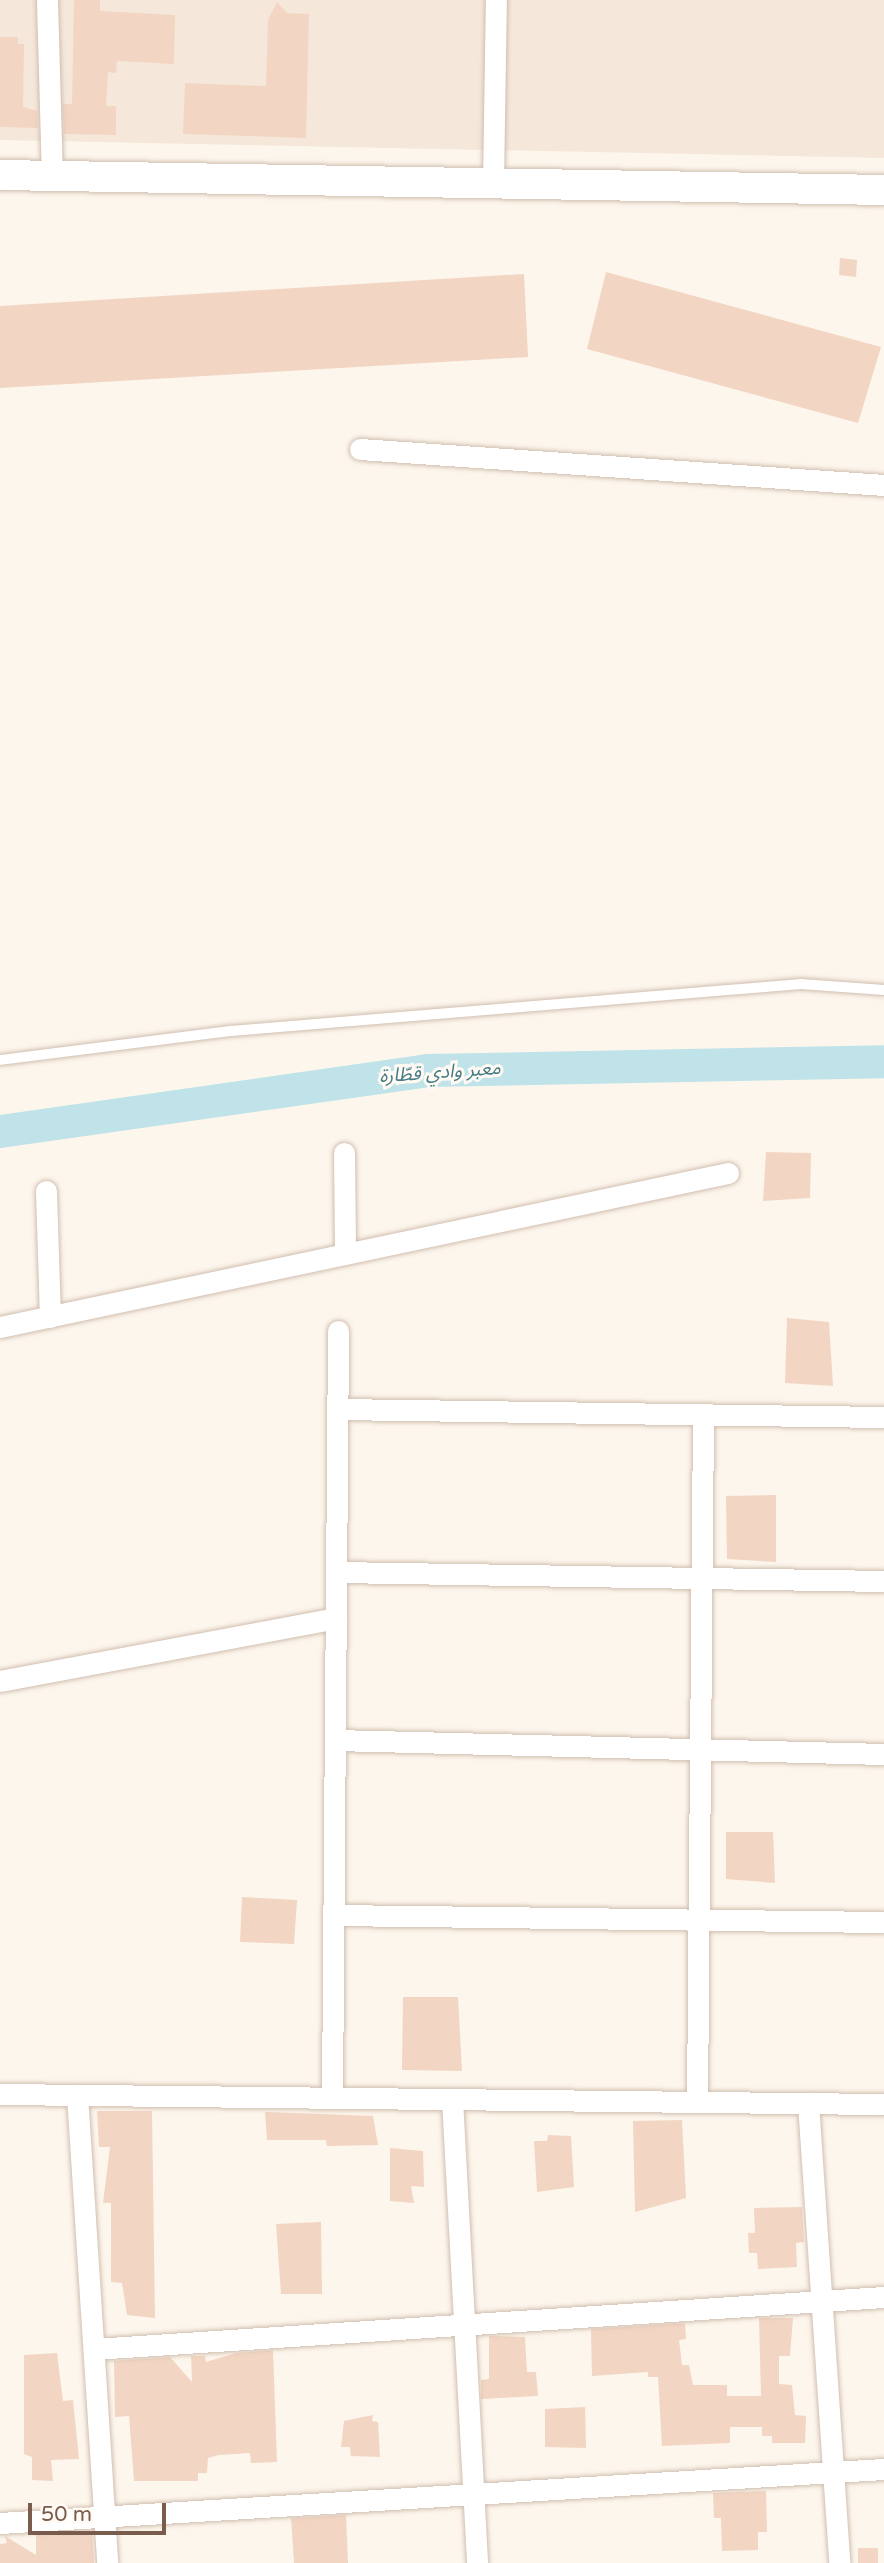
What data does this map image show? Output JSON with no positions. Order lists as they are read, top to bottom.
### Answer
{
  "water": ["معبر وادي قطّارة"],
  "scale_bar": "50 m"
}
